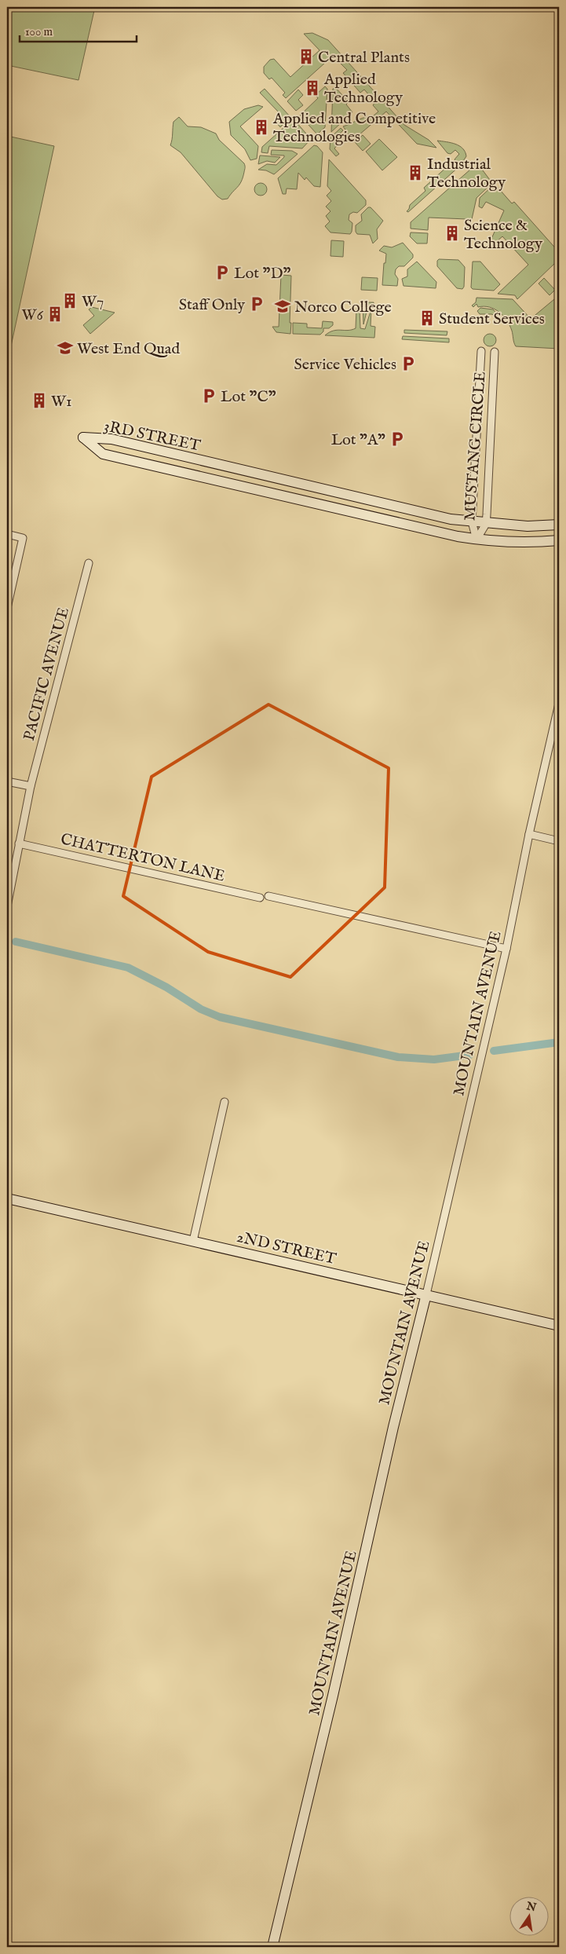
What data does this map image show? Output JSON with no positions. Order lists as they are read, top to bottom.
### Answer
{
  "streets": {
    "street": [
      "3RD STREET",
      "MUSTANG CIRCLE",
      "PACIFIC AVENUE",
      "CHATTERTON LANE",
      "MOUNTAIN AVENUE",
      "2ND STREET"
    ]
  },
  "crossings": [
    ["3RD STREET", "MUSTANG CIRCLE"],
    ["PACIFIC AVENUE", "CHATTERTON LANE"],
    ["MOUNTAIN AVENUE", "2ND STREET"]
  ],
  "places": {
    "building": [
      "Central Plants",
      "Applied Technology",
      "Applied and Competitive Technologies",
      "Industrial Technology",
      "Science & Technology",
      "W7",
      "W6",
      "Student Services",
      "W1"
    ],
    "parking": [
      "Lot \"D\"",
      "Staff Only",
      "Service Vehicles",
      "Lot \"C\"",
      "Lot \"A\""
    ],
    "school or university": ["Norco College", "West End Quad"]
  },
  "scale_bar": "100 m",
  "north": "top"
}
